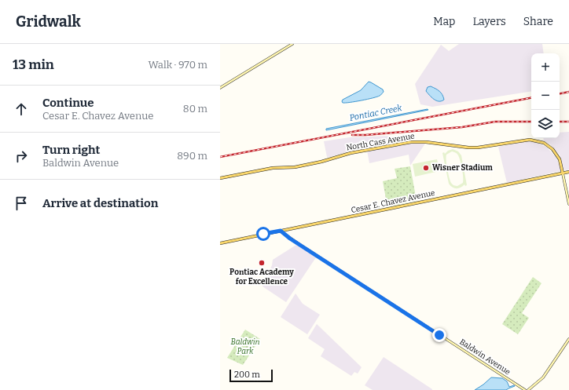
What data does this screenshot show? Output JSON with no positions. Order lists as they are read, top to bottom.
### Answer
{
  "streets": {
    "main road": ["North Cass Avenue", "Cesar E. Chavez Avenue", "Baldwin Avenue"]
  },
  "crossings": [
    ["North Cass Avenue", "Cesar E. Chavez Avenue"],
    ["Cesar E. Chavez Avenue", "Baldwin Avenue"]
  ],
  "water": ["Pontiac Creek"],
  "parks": ["Baldwin Park"],
  "places": ["Wisner Stadium", "Pontiac Academy for Excellence"],
  "scale_bar": "200 m",
  "page": {
    "header": "Gridwalk",
    "nav": ["Map", "Layers", "Share"],
    "heading": ["13 min", "Walk · 970 m"],
    "map_buttons": ["+", "−"],
    "list": [
      ["Continue", "Cesar E. Chavez Avenue", "80 m"],
      ["Turn right", "Baldwin Avenue", "890 m"],
      "Arrive at destination"
    ],
    "scale": "200 m"
  }
}
